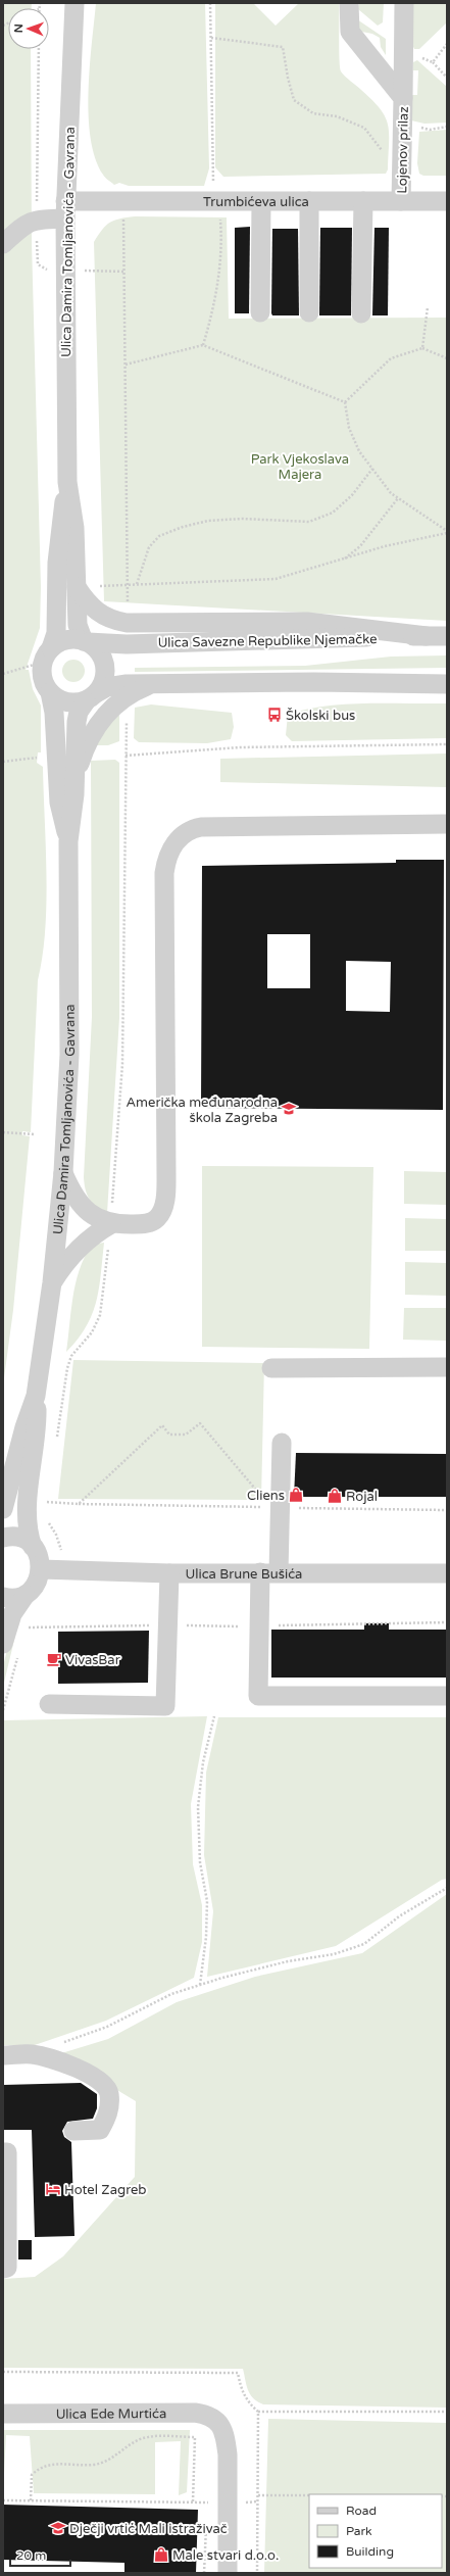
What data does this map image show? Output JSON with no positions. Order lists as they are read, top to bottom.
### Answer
{
  "streets": {
    "street": [
      "Lojenov prilaz",
      "Trumbićeva ulica",
      "Ulica Damira Tomljanovića - Gavrana",
      "Ulica Savezne Republike Njemačke",
      "Ulica Brune Bušića",
      "Ulica Ede Murtića"
    ]
  },
  "crossings": [
    ["Lojenov prilaz", "Trumbićeva ulica"],
    ["Trumbićeva ulica", "Ulica Damira Tomljanovića - Gavrana"],
    ["Ulica Damira Tomljanovića - Gavrana", "Ulica Savezne Republike Njemačke"],
    ["Ulica Damira Tomljanovića - Gavrana", "Ulica Brune Bušića"]
  ],
  "parks": ["Park Vjekoslava Majera"],
  "places": {
    "bus stop": ["Školski bus"],
    "school or university": ["Američka međunarodna škola Zagreba", "Dječji vrtić Mali istraživač"],
    "shop": ["Cliens", "Rojal", "Male stvari d.o.o."],
    "cafe": ["VivasBar"],
    "hotel": ["Hotel Zagreb"]
  },
  "legend": ["Road", "Park", "Building"],
  "scale_bar": "20 m",
  "north": "left"
}
